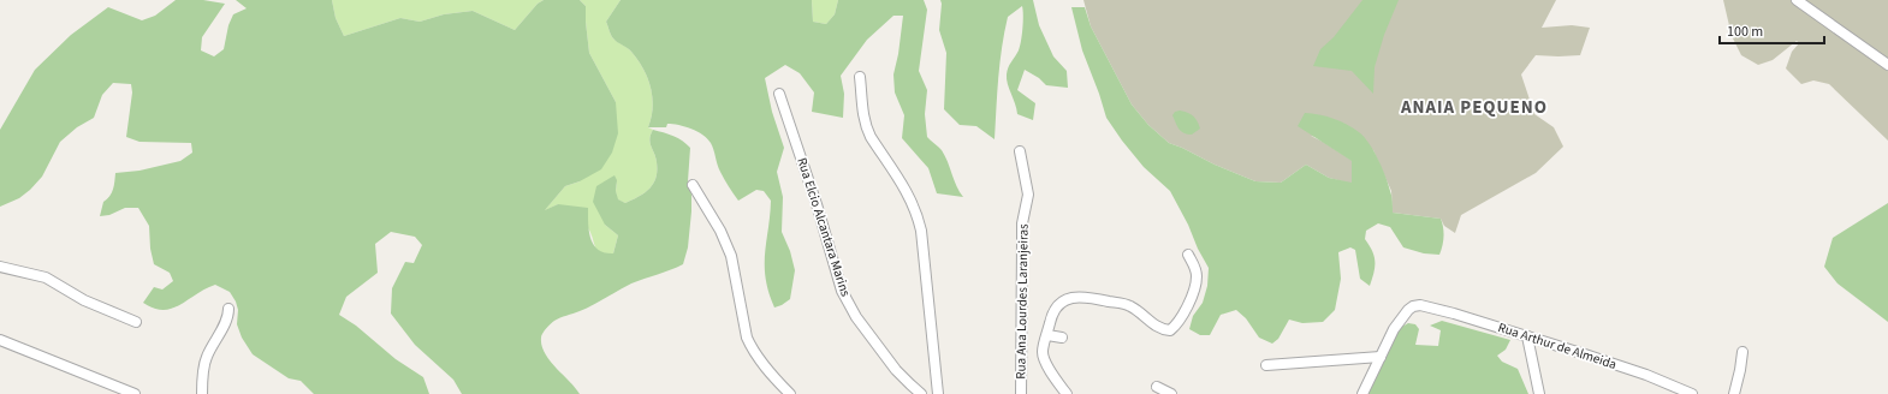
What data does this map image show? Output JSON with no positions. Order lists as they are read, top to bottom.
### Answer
{
  "streets": {
    "street": ["Rua Elcio Alcantara Marins", "Rua Ana Lourdes Laranjeiras", "Rua Arthur de Almeida"]
  },
  "districts": ["ANAIA PEQUENO"],
  "scale_bar": "100 m"
}
